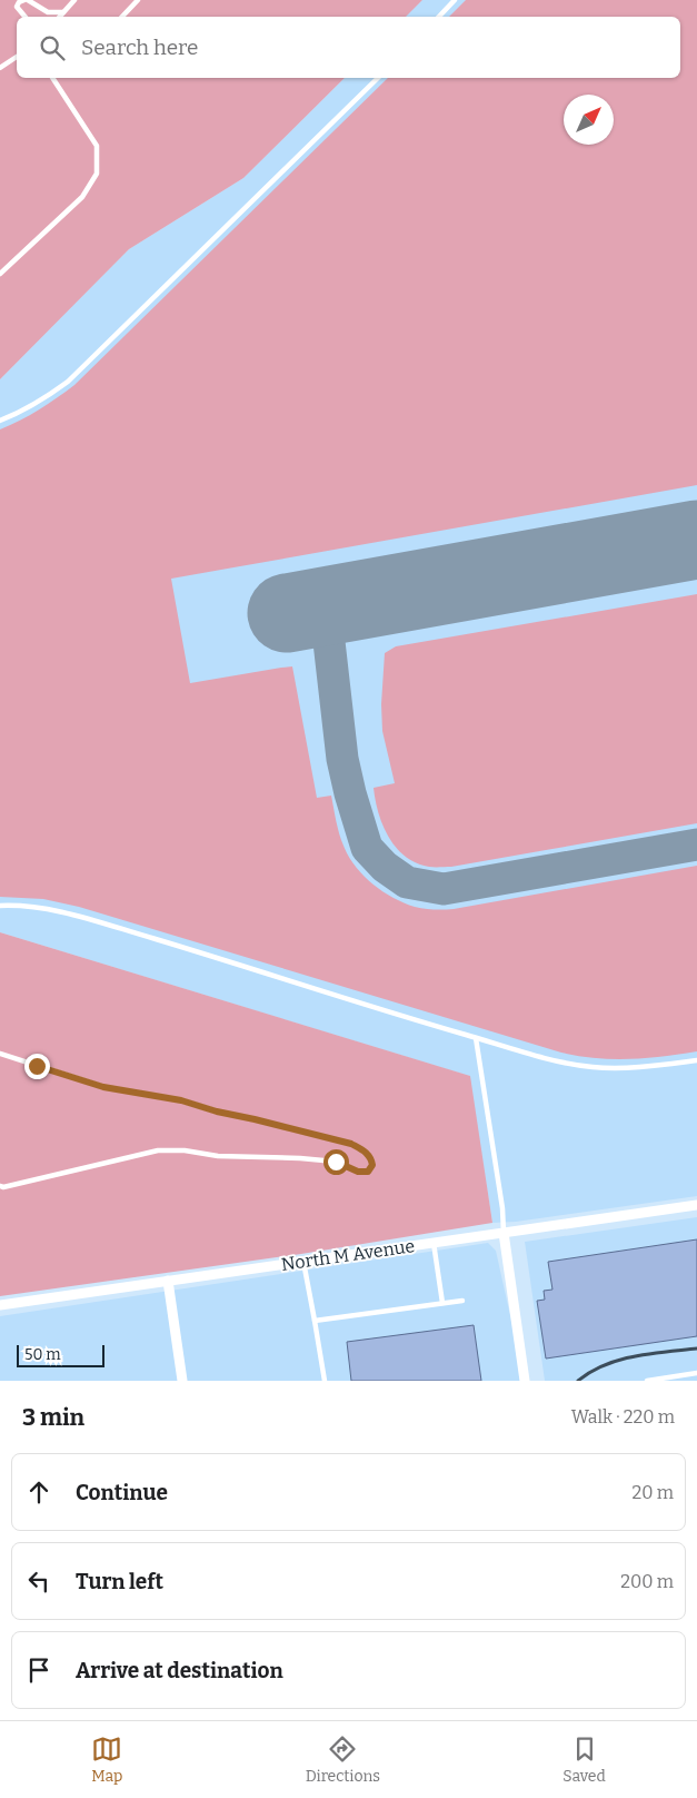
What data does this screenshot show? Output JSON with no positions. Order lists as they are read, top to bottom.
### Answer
{
  "streets": {
    "street": ["North M Avenue"]
  },
  "scale_bar": "50 m",
  "north": "top right",
  "page": {
    "search": "Search here",
    "scale": "50 m",
    "heading": ["3 min", "Walk · 220 m"],
    "list": [
      ["Continue", "20 m"],
      ["Turn left", "200 m"],
      "Arrive at destination"
    ],
    "nav": ["Map", "Directions", "Saved"]
  }
}
